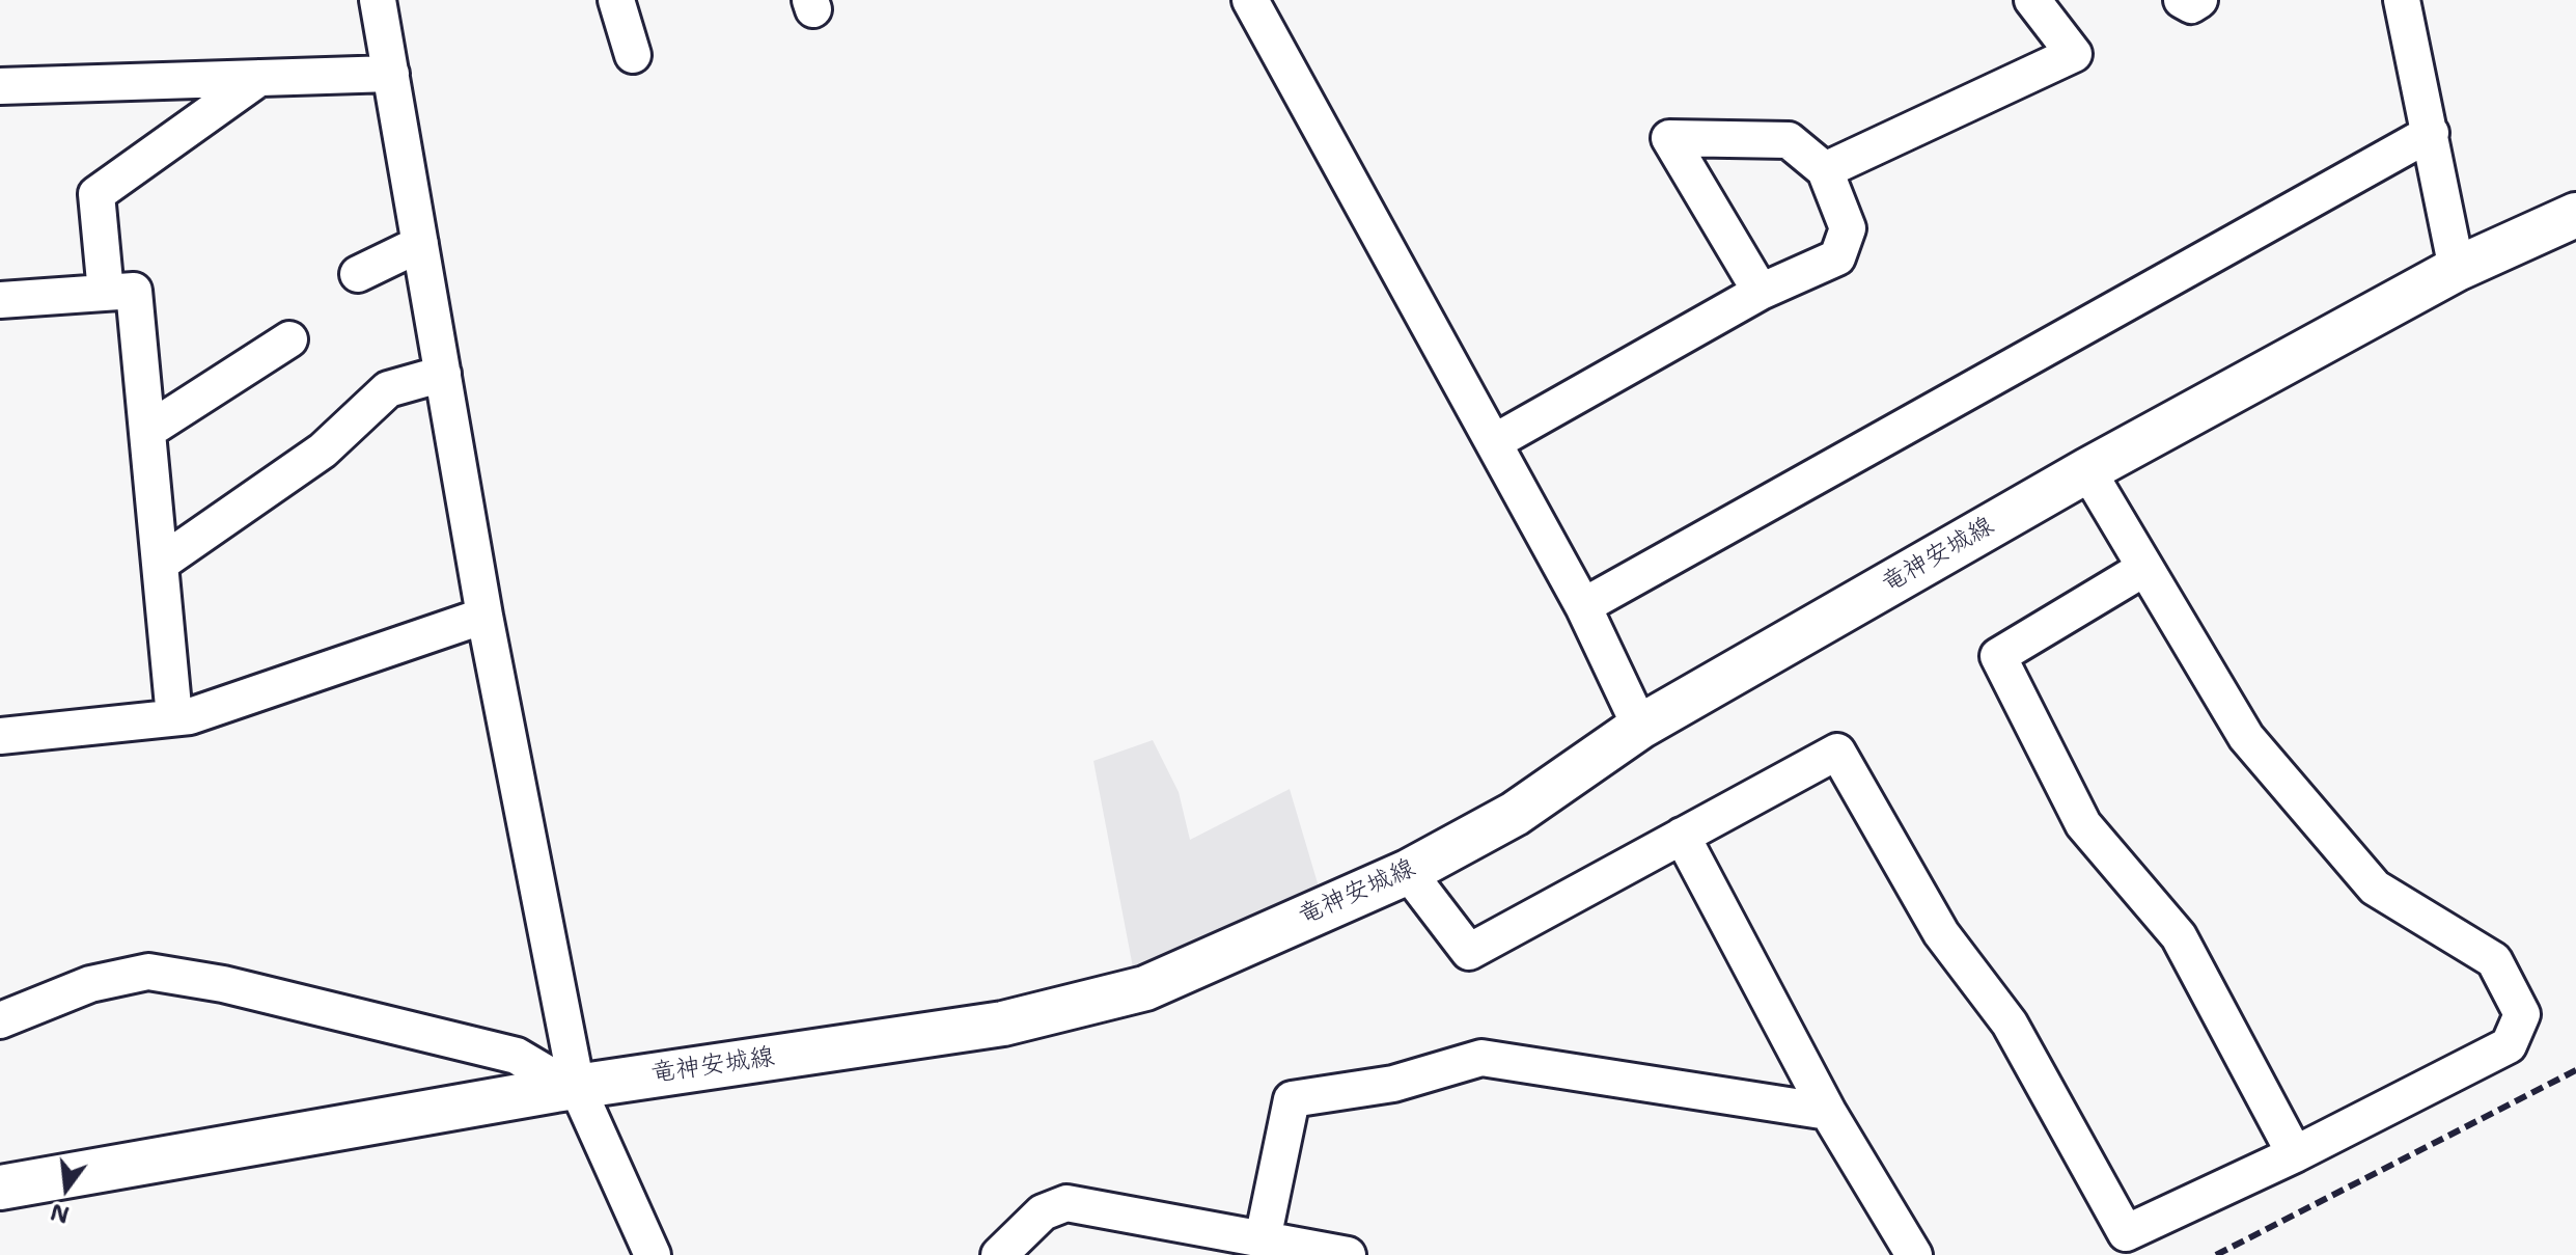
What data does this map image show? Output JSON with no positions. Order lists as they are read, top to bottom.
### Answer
{
  "streets": {
    "street": ["竜神安城線"]
  },
  "north": "bottom"
}
